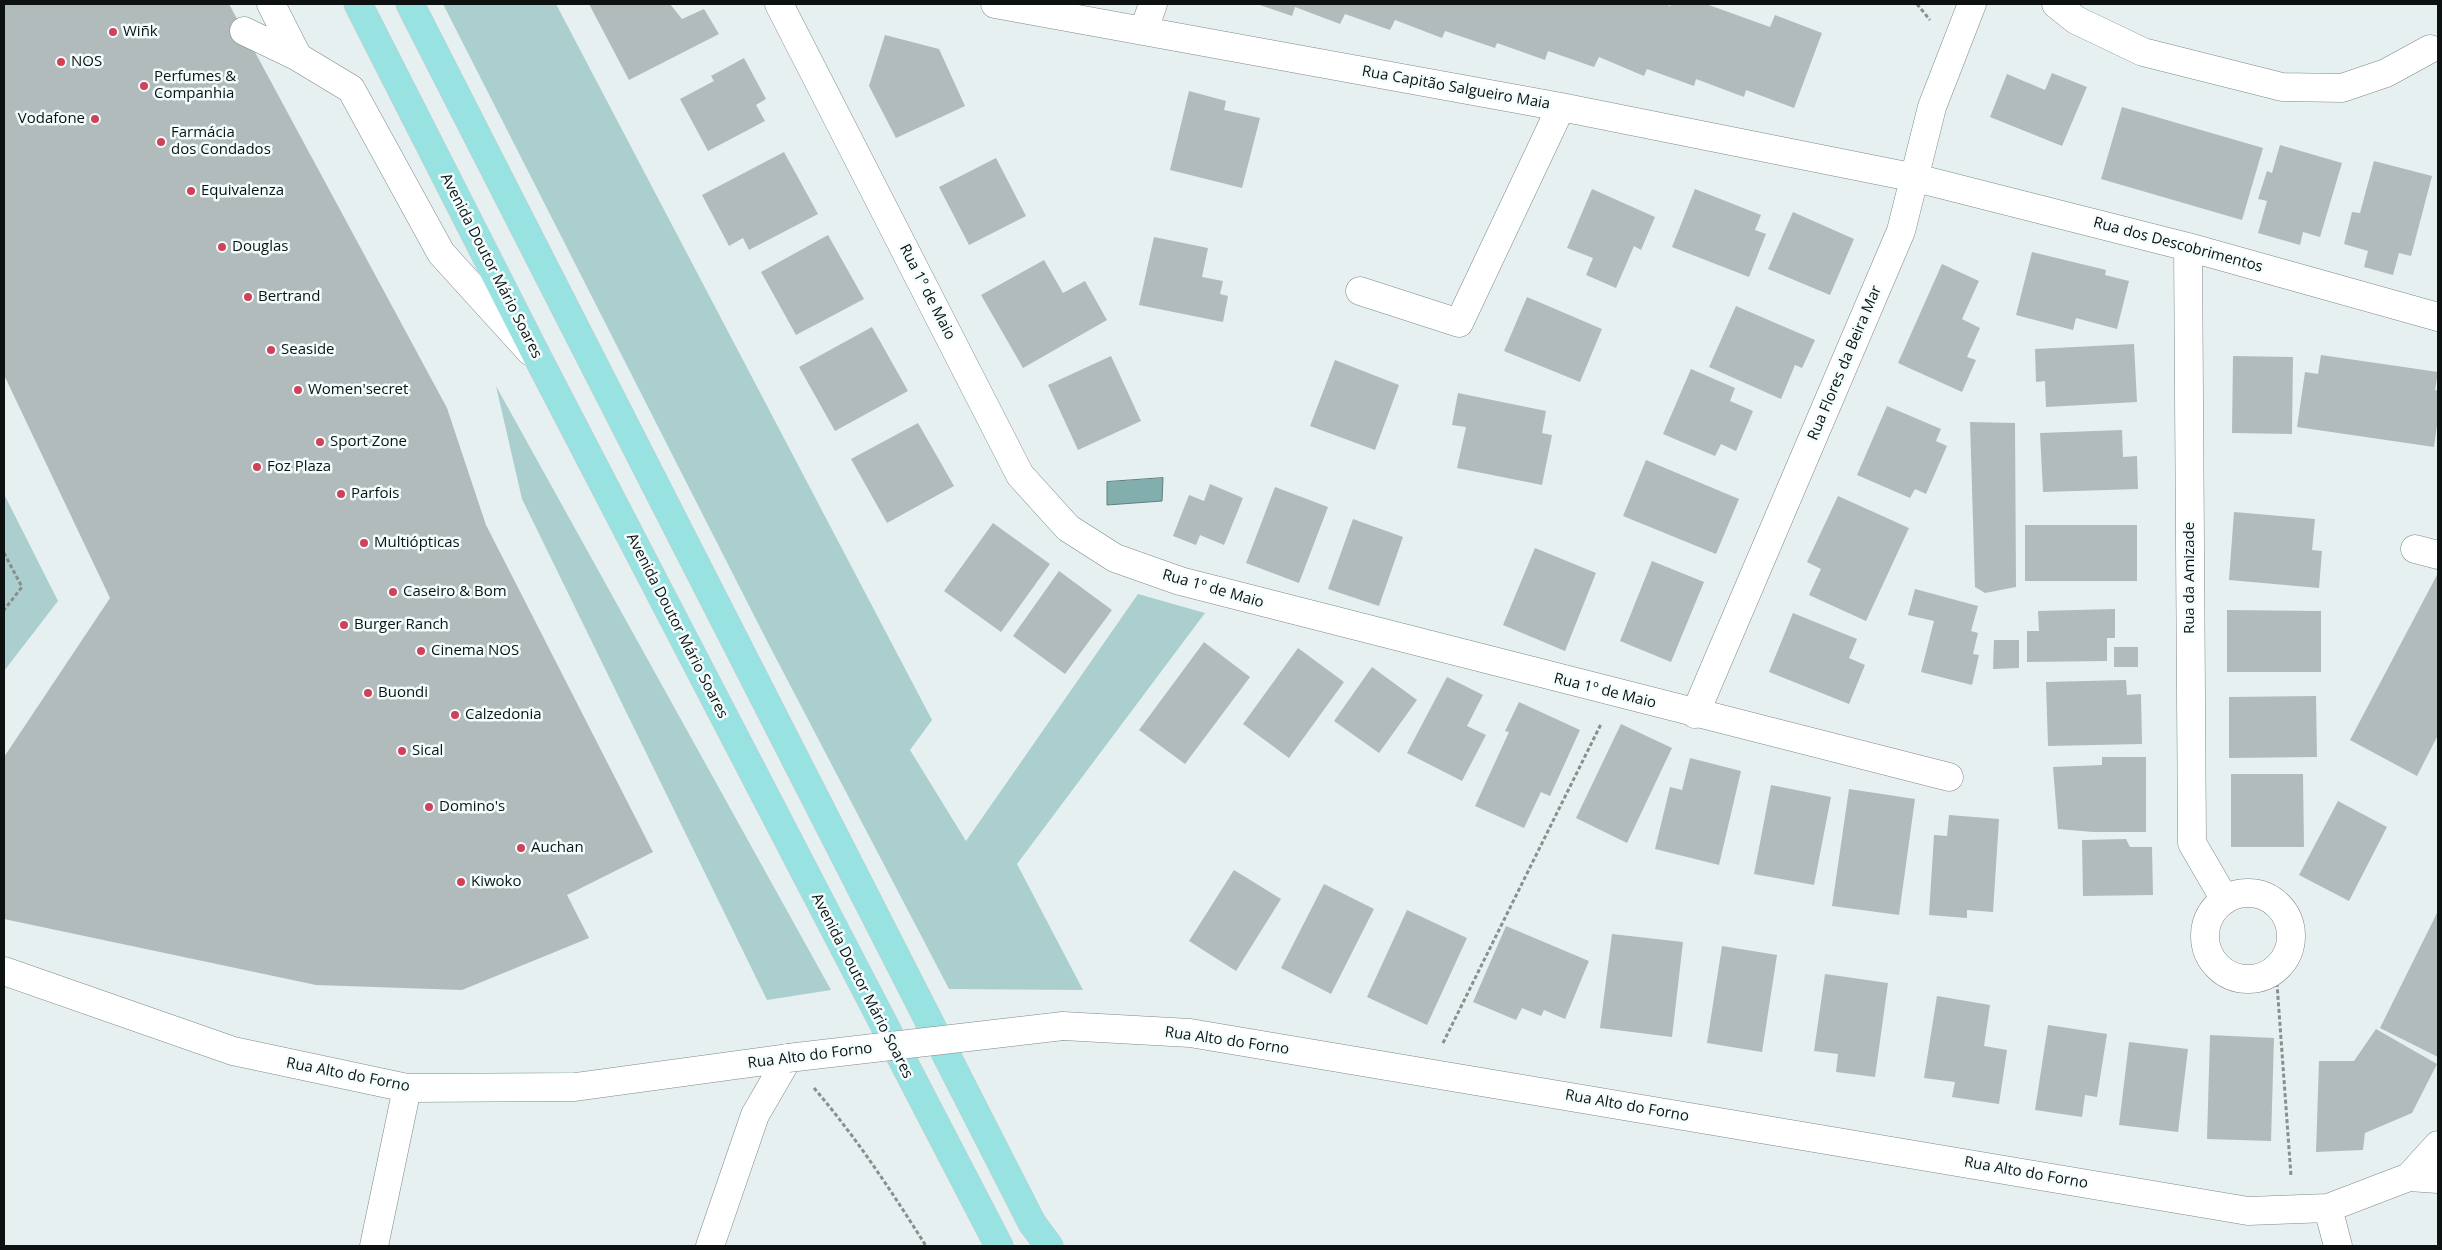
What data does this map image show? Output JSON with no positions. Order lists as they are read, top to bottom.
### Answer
{
  "streets": {
    "main road": ["Avenida Doutor Mário Soares"],
    "street": [
      "Rua Capitão Salgueiro Maia",
      "Rua dos Descobrimentos",
      "Rua 1º de Maio",
      "Rua Flores da Beira Mar",
      "Rua da Amizade",
      "Rua Alto do Forno"
    ]
  },
  "crossings": [
    ["Rua Capitão Salgueiro Maia", "Rua dos Descobrimentos"],
    ["Rua Capitão Salgueiro Maia", "Rua Flores da Beira Mar"],
    ["Rua dos Descobrimentos", "Rua Flores da Beira Mar"],
    ["Rua dos Descobrimentos", "Rua da Amizade"],
    ["Rua 1º de Maio", "Rua Flores da Beira Mar"]
  ],
  "places": [
    "Wiñk",
    "NOS",
    "Perfumes & Companhia",
    "Vodafone",
    "Farmácia dos Condados",
    "Equivalenza",
    "Douglas",
    "Bertrand",
    "Seaside",
    "Women'secret",
    "Sport Zone",
    "Foz Plaza",
    "Parfois",
    "Multiópticas",
    "Caseiro & Bom",
    "Burger Ranch",
    "Cinema NOS",
    "Buondi",
    "Calzedonia",
    "Sical",
    "Domino's",
    "Auchan",
    "Kiwoko"
  ]
}
